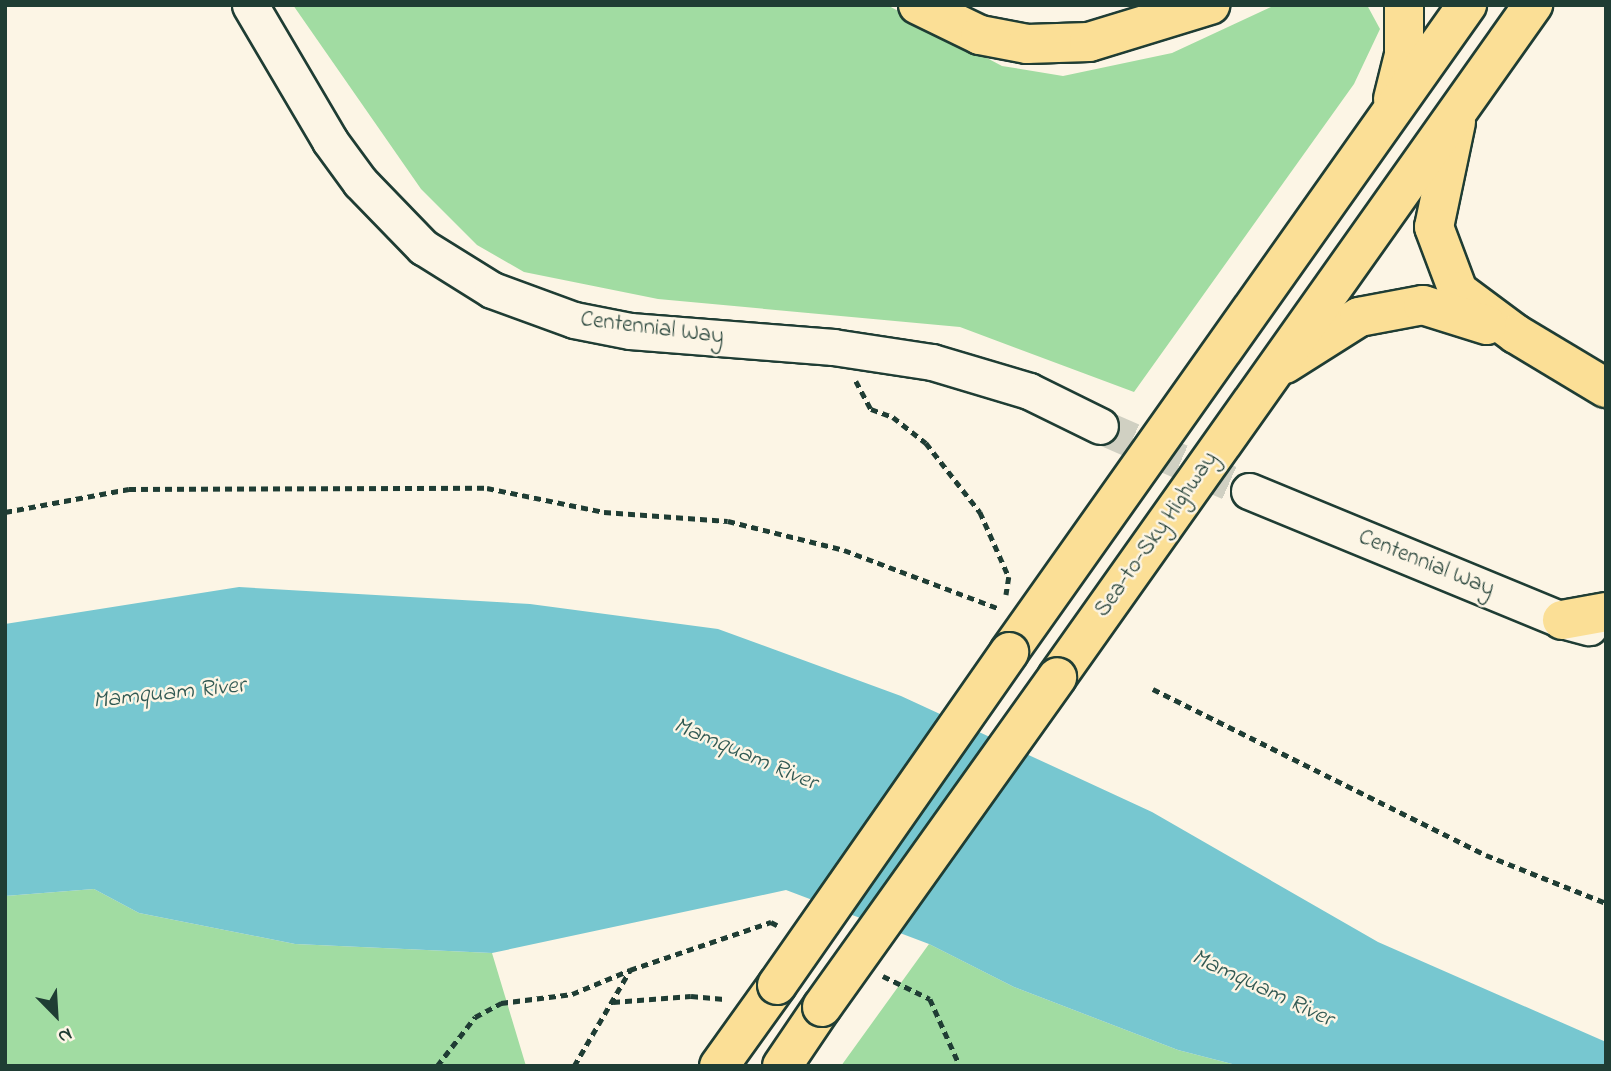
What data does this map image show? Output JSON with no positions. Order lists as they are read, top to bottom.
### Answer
{
  "streets": {
    "highway": ["Sea-to-Sky Highway"],
    "street": ["Centennial Way"]
  },
  "water": ["Mamquam River"],
  "north": "bottom right"
}
